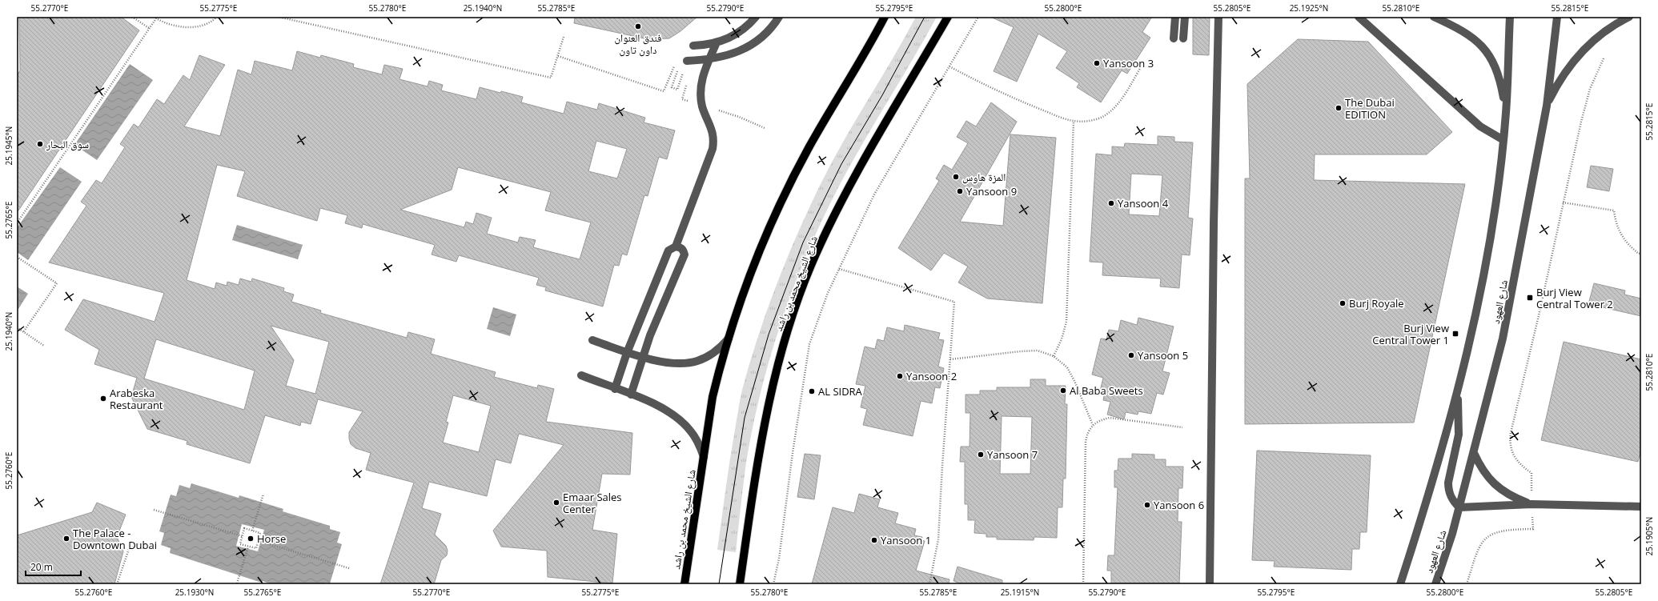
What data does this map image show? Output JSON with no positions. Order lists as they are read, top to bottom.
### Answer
{
  "streets": {
    "main road": ["شارع الشيخ محمد بن راشد"],
    "street": ["شارع العهود"]
  },
  "places": {
    "other": [
      "فندق العنوان داون تاون",
      "Yansoon 3",
      "The Dubai EDITION",
      "سوق البحار",
      "المزة هاوس",
      "Yansoon 9",
      "Yansoon 4",
      "Burj Royale",
      "Yansoon 5",
      "Yansoon 2",
      "Al Baba Sweets",
      "AL SIDRA",
      "Arabeska Restaurant",
      "Yansoon 7",
      "Emaar Sales Center",
      "Yansoon 6",
      "The Palace - Downtown Dubai",
      "Horse",
      "Yansoon 1"
    ],
    "transit": ["Burj View Central Tower 2", "Burj View Central Tower 1"]
  },
  "scale_bar": "20 m",
  "coordinates": [
    "55.2770°E",
    "55.2775°E",
    "55.2780°E",
    "25.1940°N",
    "55.2785°E",
    "55.2790°E",
    "55.2795°E",
    "55.2800°E",
    "55.2805°E",
    "25.1925°N",
    "55.2810°E",
    "55.2815°E",
    "25.1945°N",
    "55.2765°E",
    "55.2760°E",
    "25.1905°N",
    "25.1930°N",
    "25.1915°N"
  ]
}
